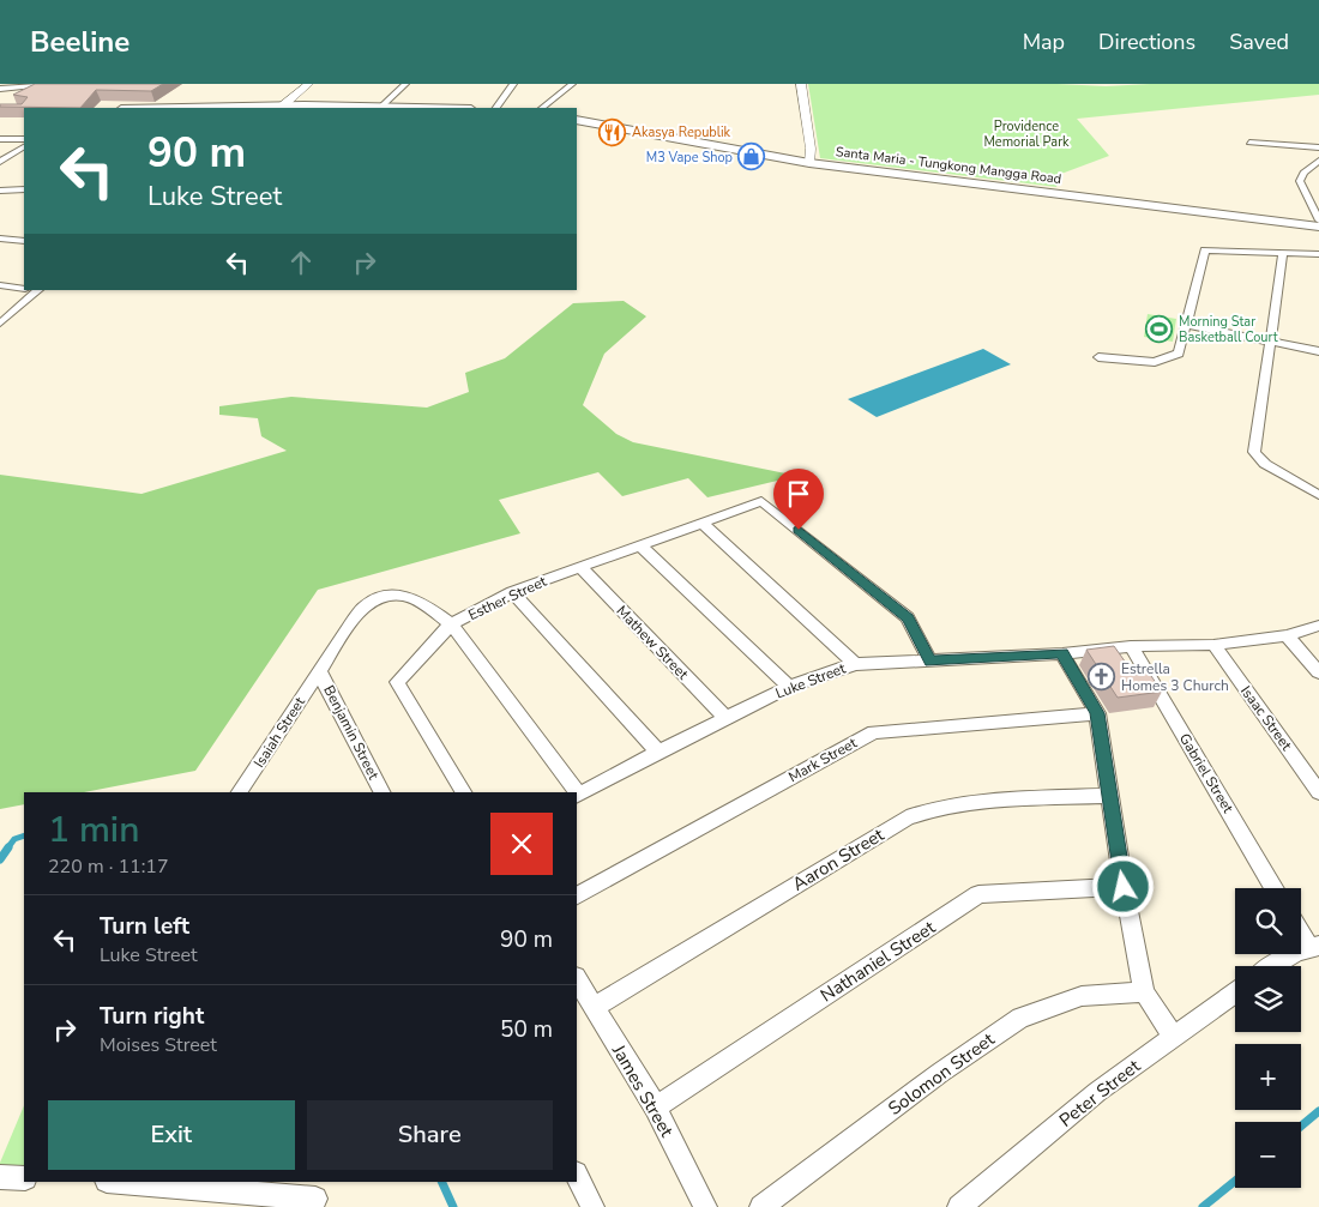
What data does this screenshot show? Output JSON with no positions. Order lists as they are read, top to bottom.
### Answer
{
  "streets": {
    "main road": ["Santa Maria - Tungkong Mangga Road"],
    "street": [
      "Esther Street",
      "Mathew Street",
      "Luke Street",
      "Isaac Street",
      "Isaiah Street",
      "Benjamin Street",
      "Mark Street",
      "Gabriel Street",
      "Aaron Street",
      "Nathaniel Street",
      "Solomon Street",
      "James Street",
      "Peter Street"
    ]
  },
  "crossings": [
    ["Esther Street", "Mathew Street"],
    ["Esther Street", "Luke Street"],
    ["Esther Street", "Isaiah Street"],
    ["Mathew Street", "Luke Street"],
    ["Luke Street", "Isaac Street"],
    ["Luke Street", "Gabriel Street"],
    ["Isaiah Street", "Benjamin Street"],
    ["Aaron Street", "James Street"],
    ["Nathaniel Street", "James Street"]
  ],
  "parks": ["Providence Memorial Park"],
  "places": {
    "restaurant": ["Akasya Republik"],
    "shop": ["M3 Vape Shop"],
    "sports": ["Morning Star Basketball Court"],
    "church": ["Estrella Homes 3 Church"]
  },
  "page": {
    "header": "Beeline",
    "nav": ["Map", "Directions", "Saved"],
    "turn": ["90 m", "Luke Street"],
    "heading": ["1 min", "220 m · 11:17"],
    "map_buttons": ["+", "−"],
    "list": [
      {
        "name": "Turn left",
        "note": "Luke Street",
        "value": "90 m"
      },
      {
        "name": "Turn right",
        "note": "Moises Street",
        "value": "50 m"
      }
    ],
    "buttons": ["Exit", "Share"]
  }
}
